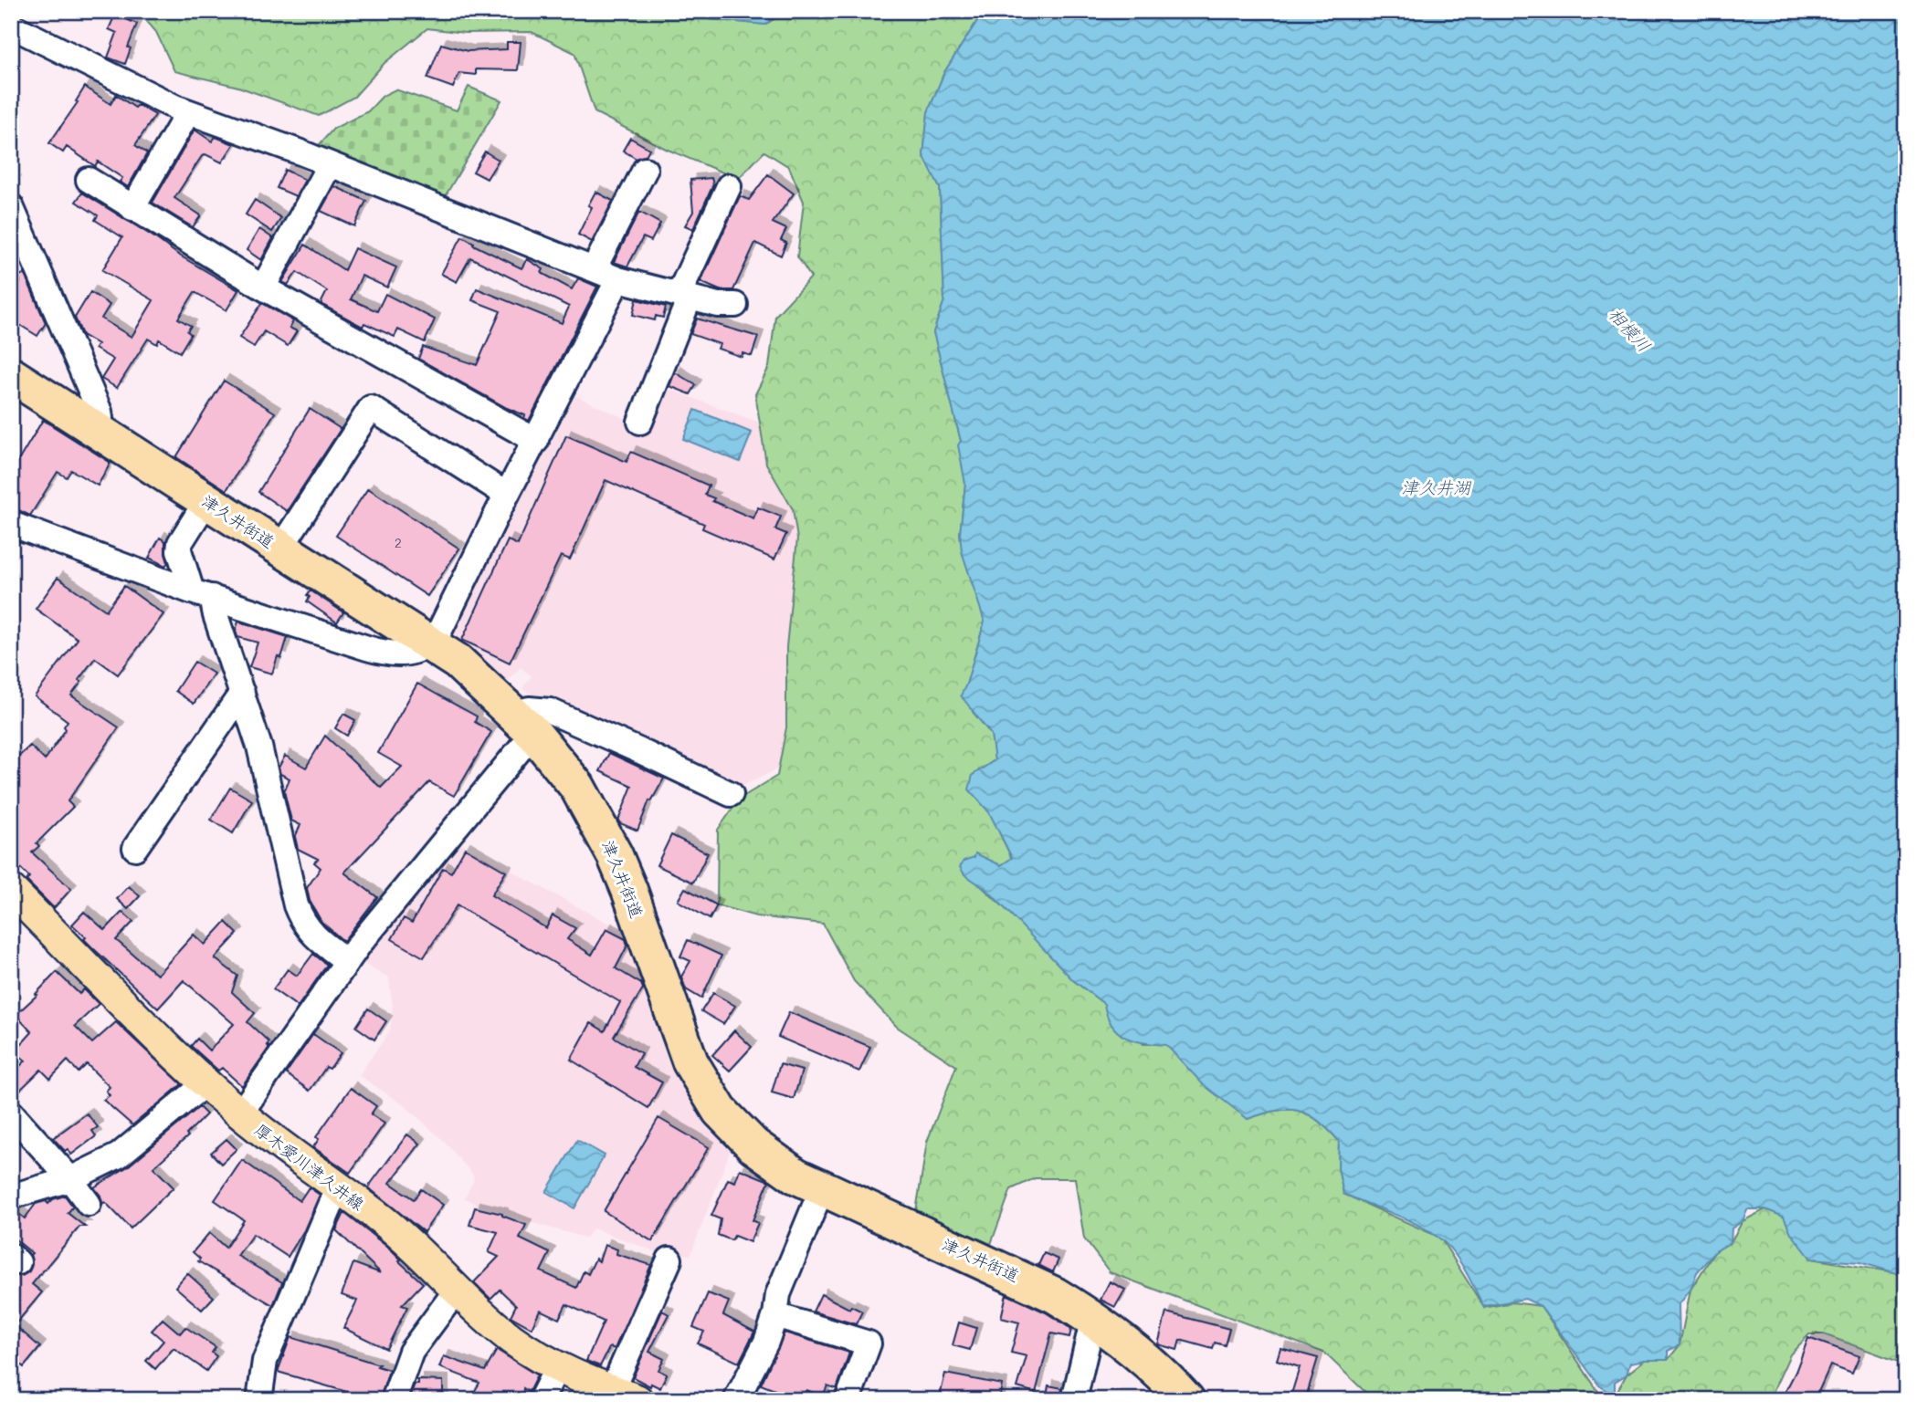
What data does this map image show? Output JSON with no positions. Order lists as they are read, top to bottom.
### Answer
{
  "streets": {
    "highway": ["津久井街道"],
    "main road": ["厚木愛川津久井線"]
  },
  "water": ["相模川", "津久井湖"],
  "house_numbers": ["2"]
}
